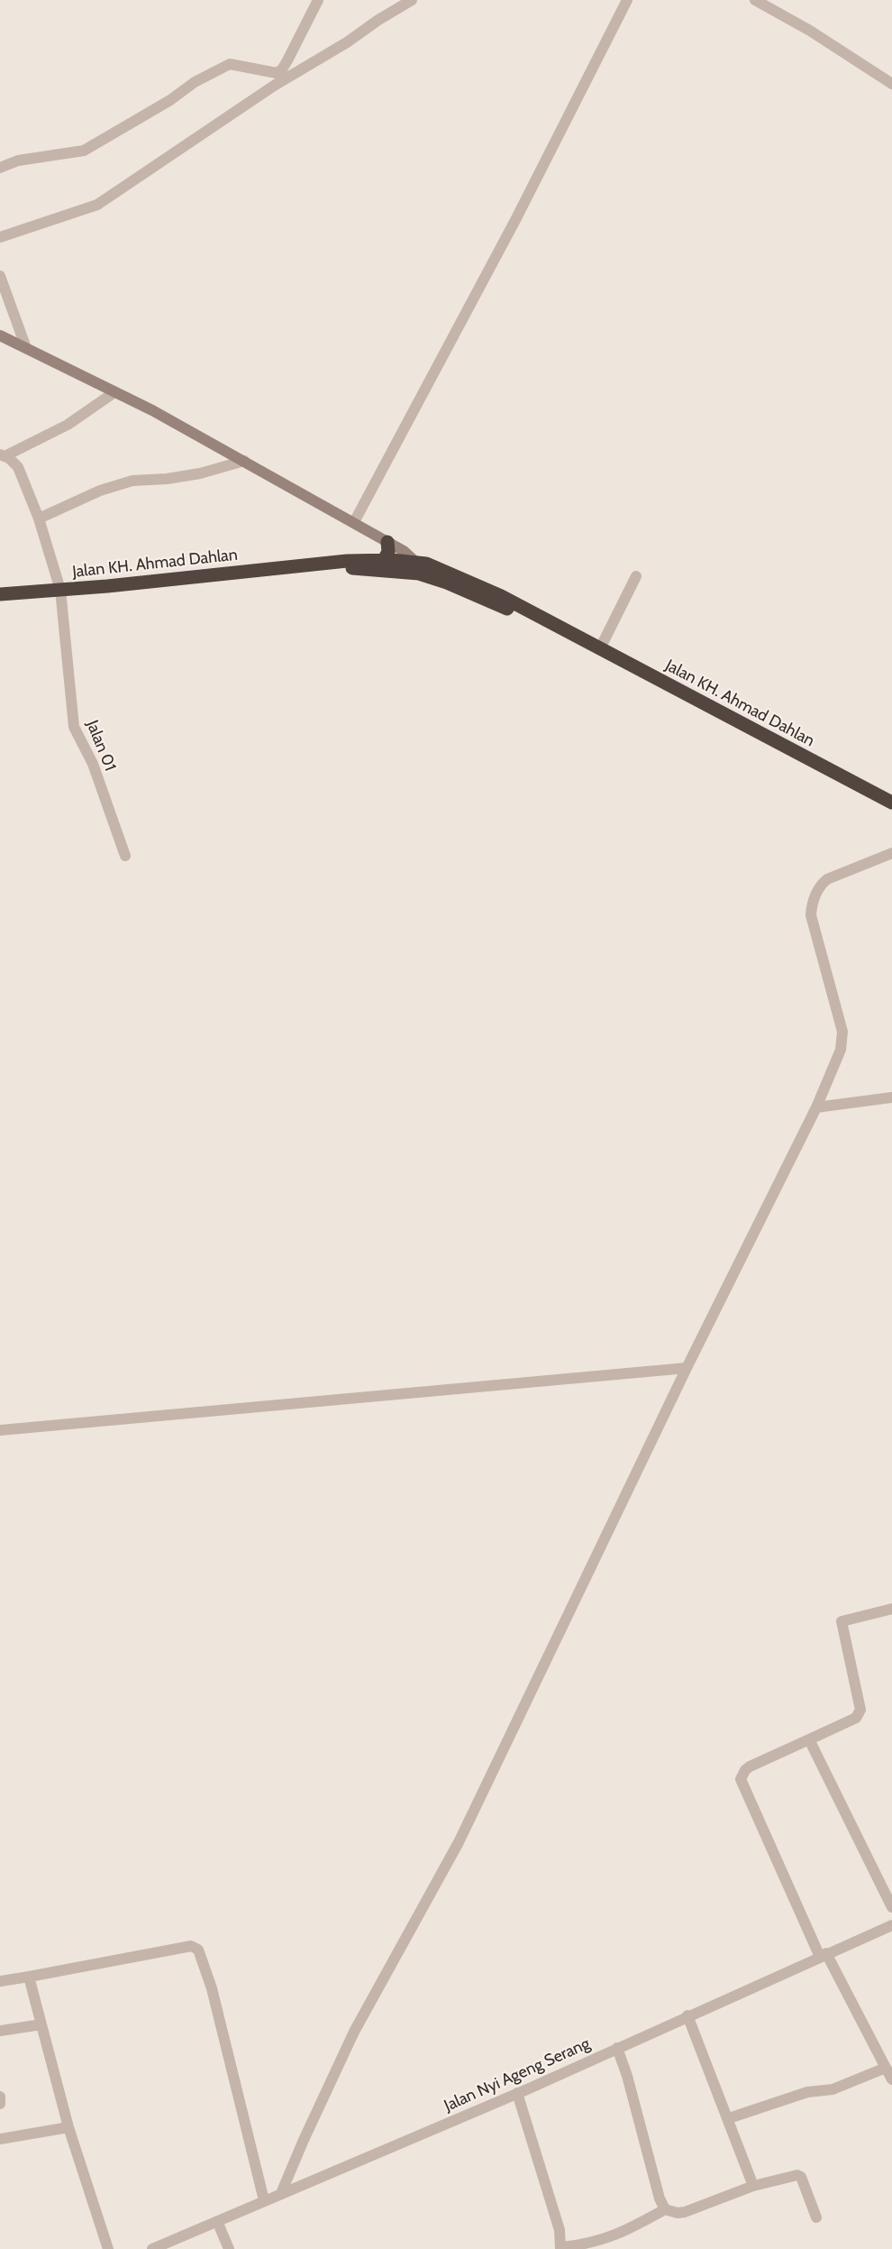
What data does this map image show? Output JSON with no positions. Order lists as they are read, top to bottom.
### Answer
{
  "streets": {
    "highway": ["Jalan KH. Ahmad Dahlan"],
    "street": ["Jalan 01", "Jalan Nyi Ageng Serang"]
  },
  "crossings": [
    ["Jalan KH. Ahmad Dahlan", "Jalan 01"]
  ]
}
